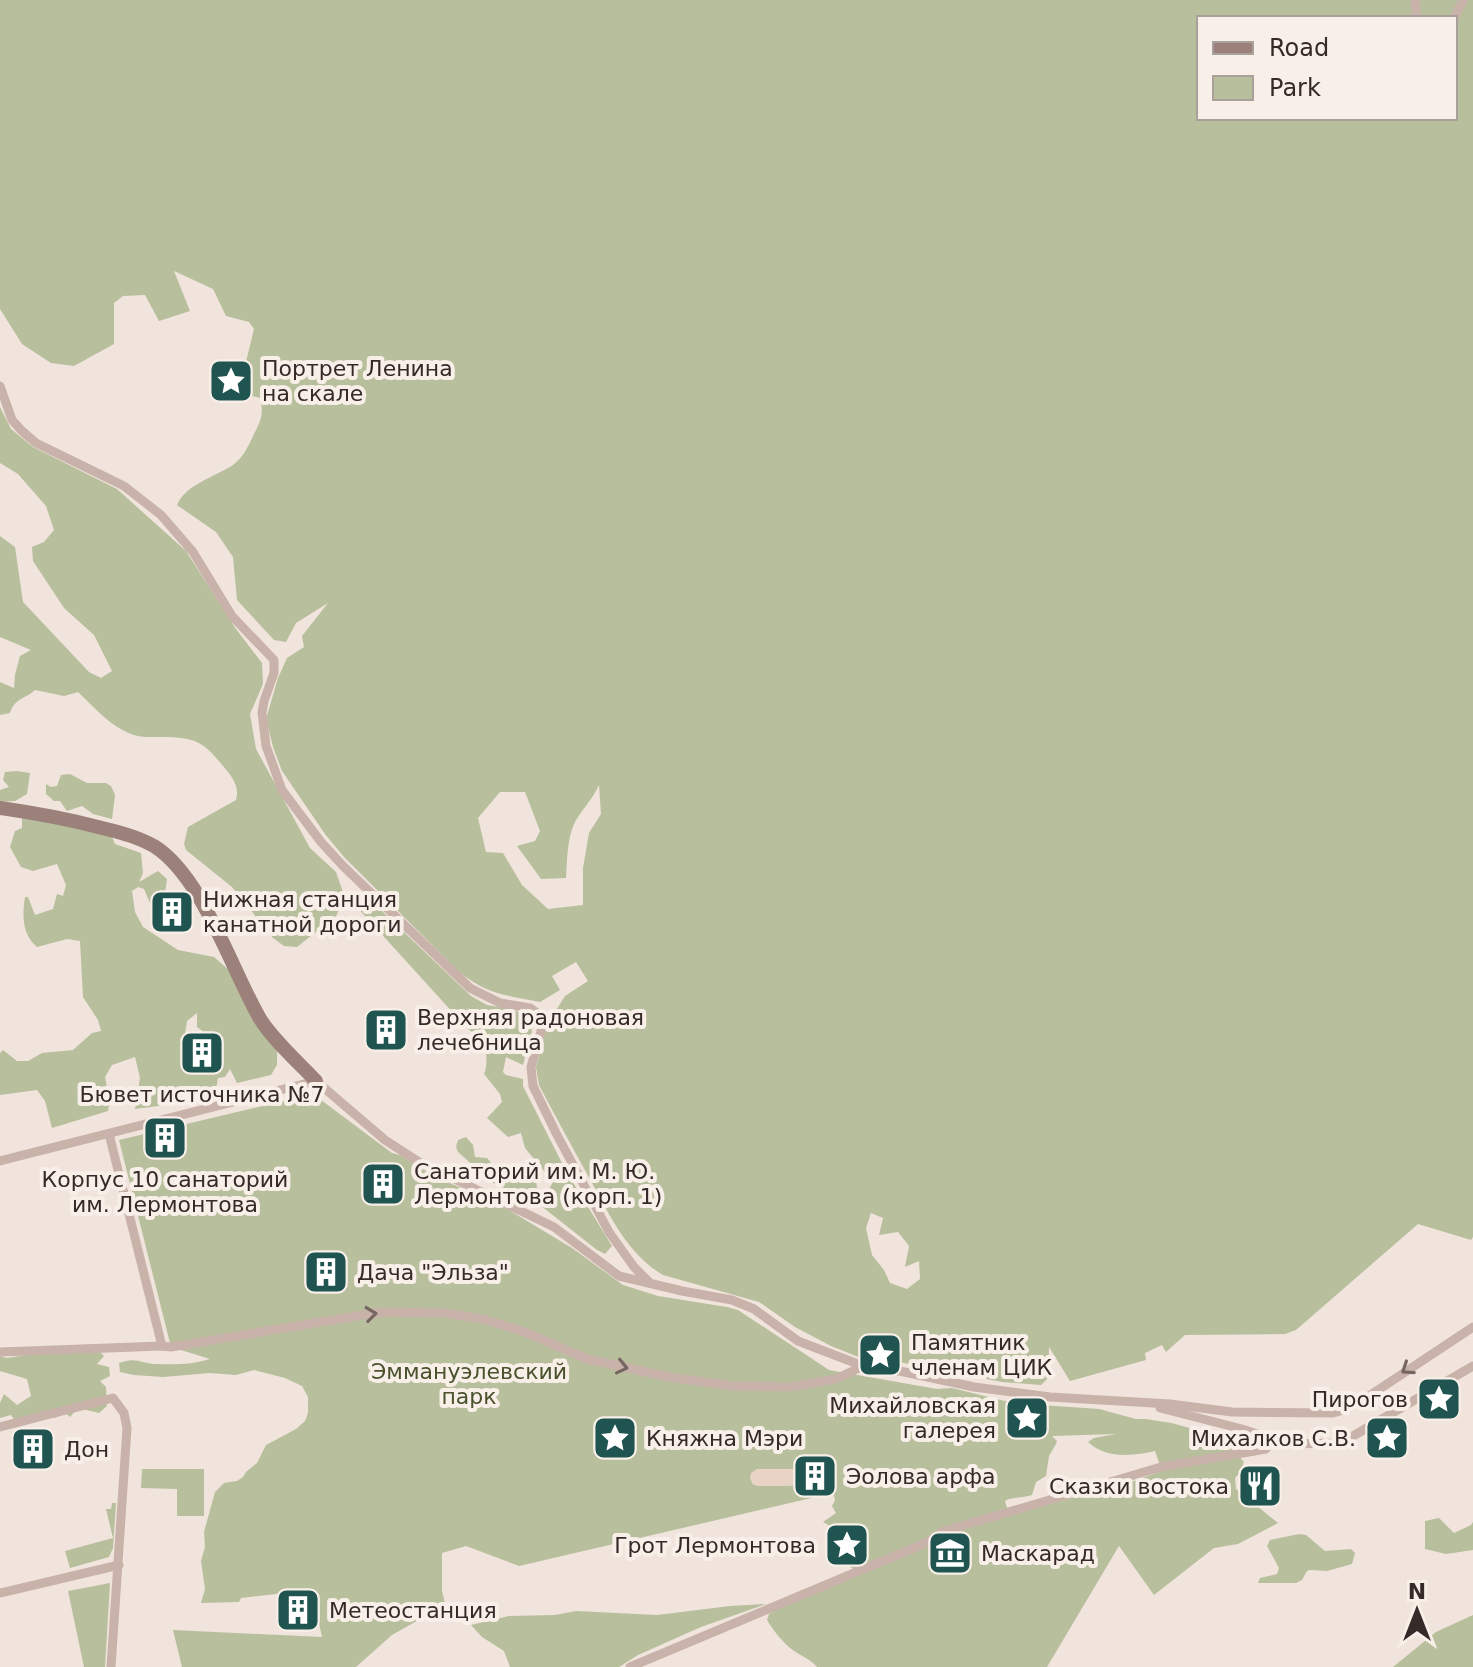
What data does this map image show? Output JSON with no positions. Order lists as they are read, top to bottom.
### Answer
{
  "parks": ["Эммануэлевский парк"],
  "places": {
    "place": [
      "Портрет Ленина на скале",
      "Памятник членам ЦИК",
      "Пирогов",
      "Михайловская галерея",
      "Княжна Мэри",
      "Михалков С.В.",
      "Грот Лермонтова"
    ],
    "building": [
      "Нижная станция канатной дороги",
      "Верхняя радоновая лечебница",
      "Бювет источника №7",
      "Корпус 10 санаторий им. Лермонтова",
      "Санаторий им. М. Ю. Лермонтова (корп. 1)",
      "Дача \"Эльза\"",
      "Дон",
      "Эолова арфа",
      "Метеостанция"
    ],
    "restaurant": ["Сказки востока"],
    "museum": ["Маскарад"]
  },
  "legend": ["Road", "Park"],
  "north": "top"
}
